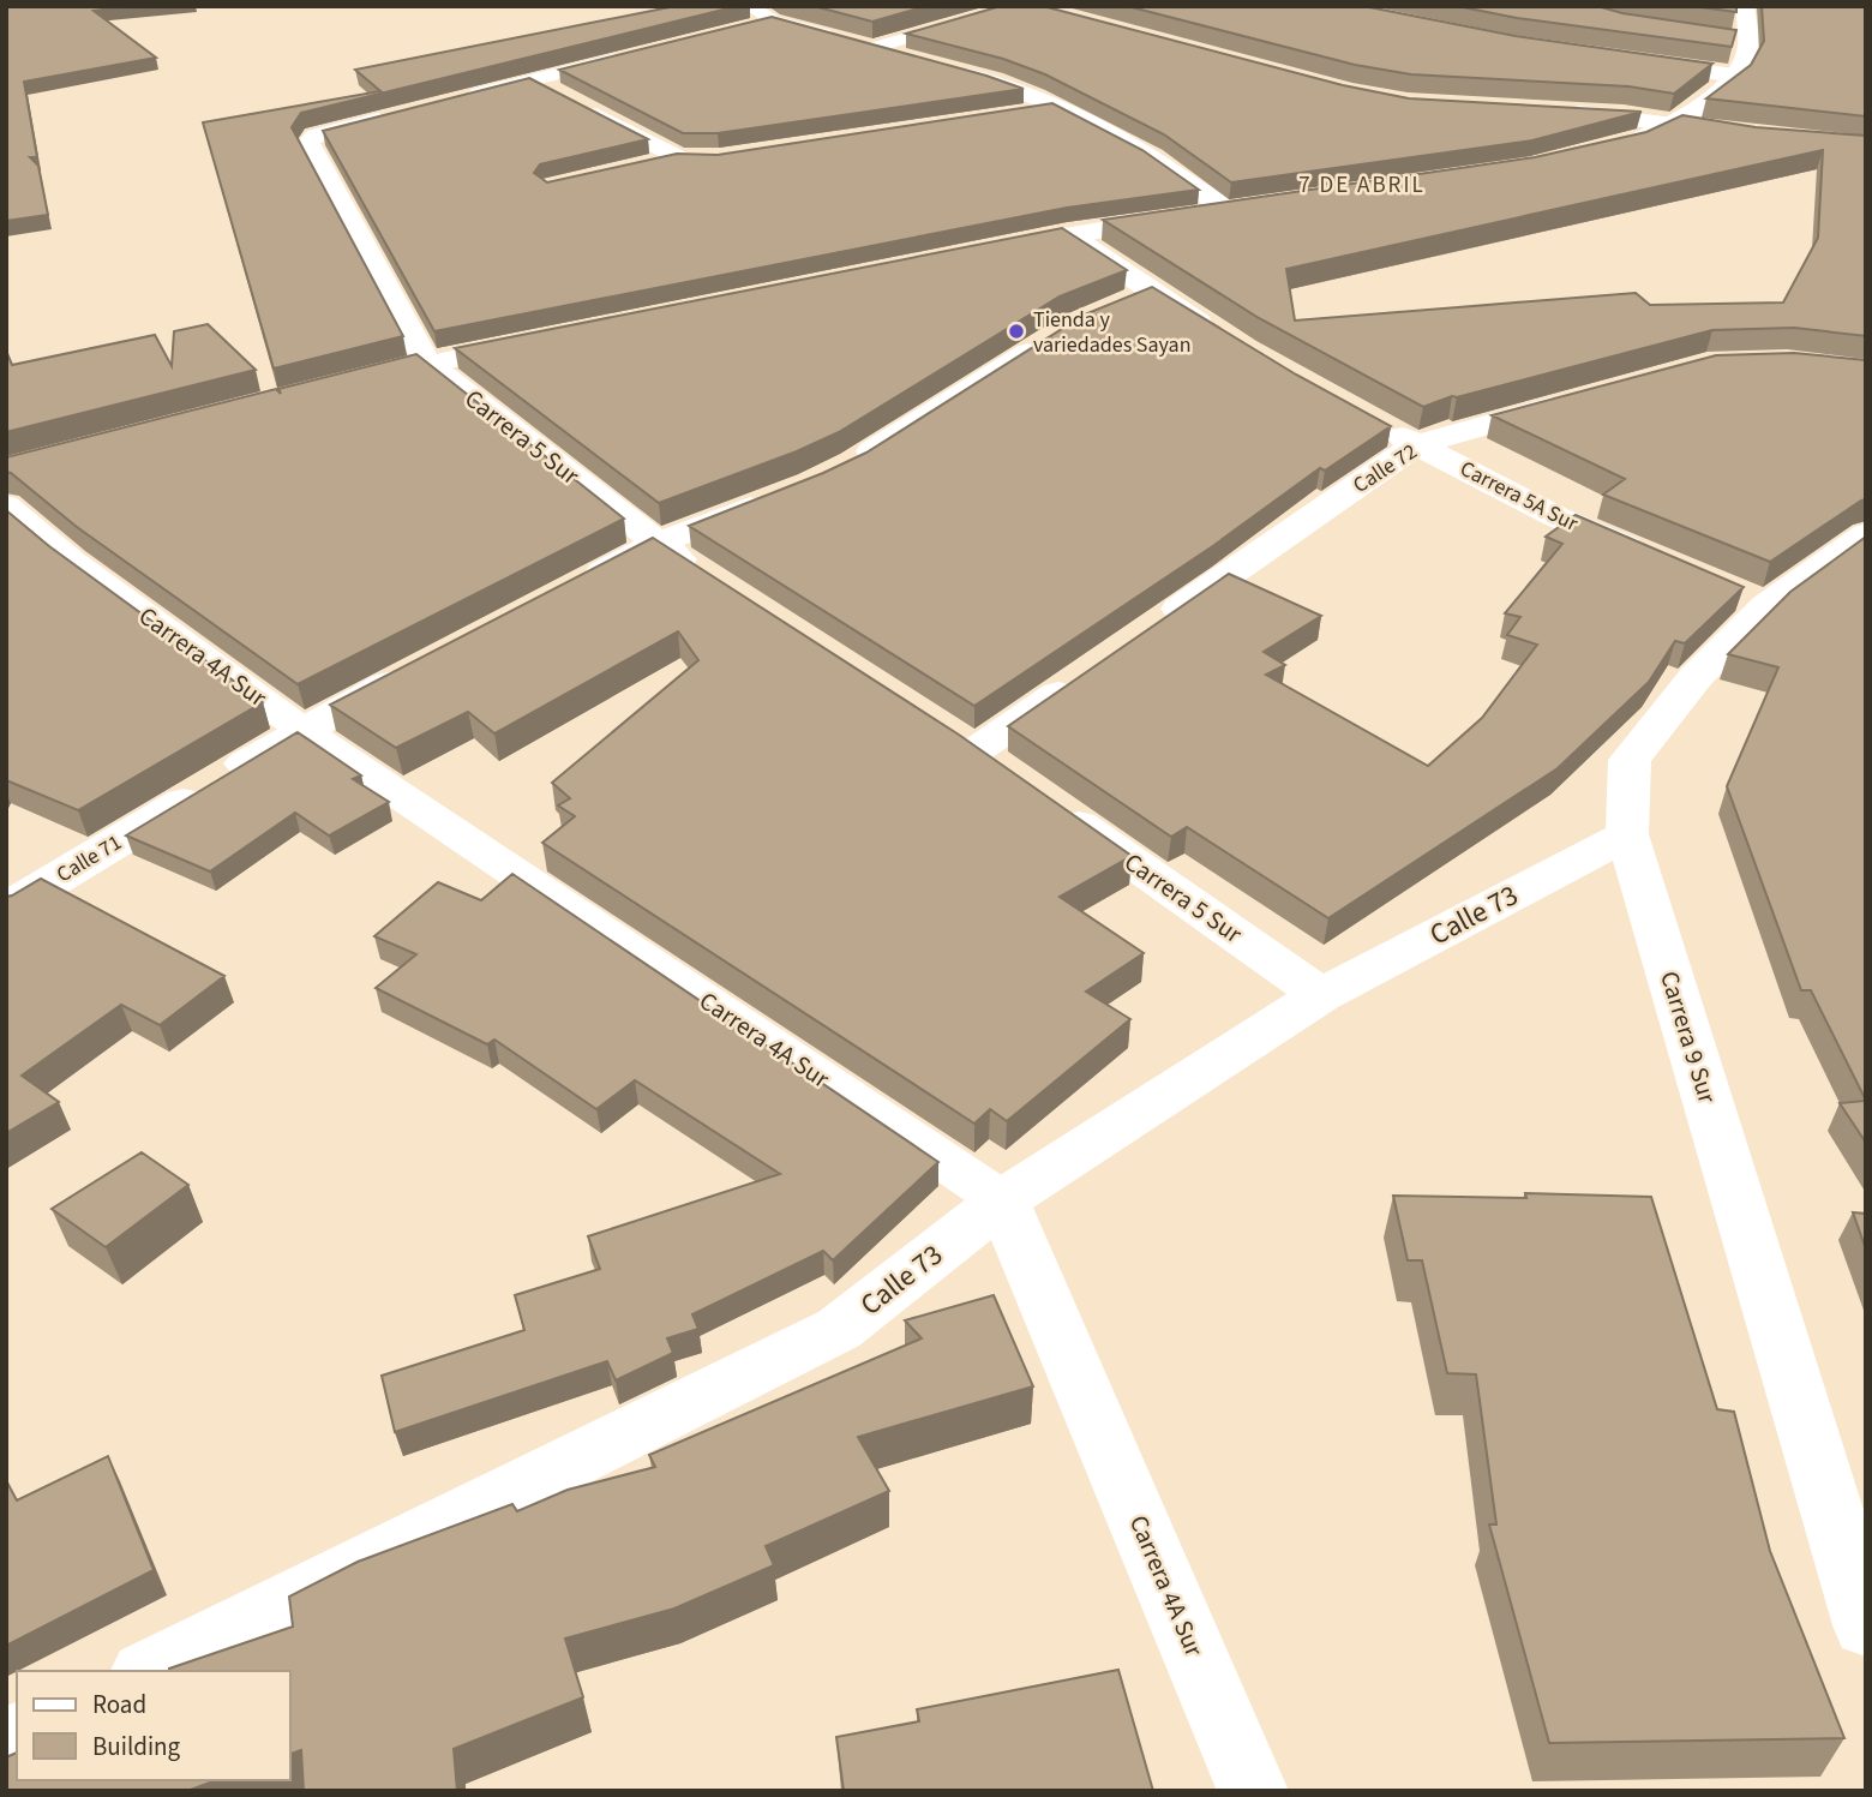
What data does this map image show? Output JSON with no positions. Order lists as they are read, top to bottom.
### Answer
{
  "streets": {
    "street": [
      "Carrera 5 Sur",
      "Calle 72",
      "Carrera 5A Sur",
      "Carrera 4A Sur",
      "Calle 71",
      "Calle 73",
      "Carrera 9 Sur"
    ]
  },
  "crossings": [
    ["Carrera 5 Sur", "Calle 73"],
    ["Calle 72", "Carrera 5A Sur"],
    ["Carrera 4A Sur", "Calle 71"],
    ["Carrera 4A Sur", "Calle 73"],
    ["Calle 73", "Carrera 9 Sur"]
  ],
  "districts": ["7 DE ABRIL"],
  "places": ["Tienda y variedades Sayan"],
  "legend": ["Road", "Building"]
}
